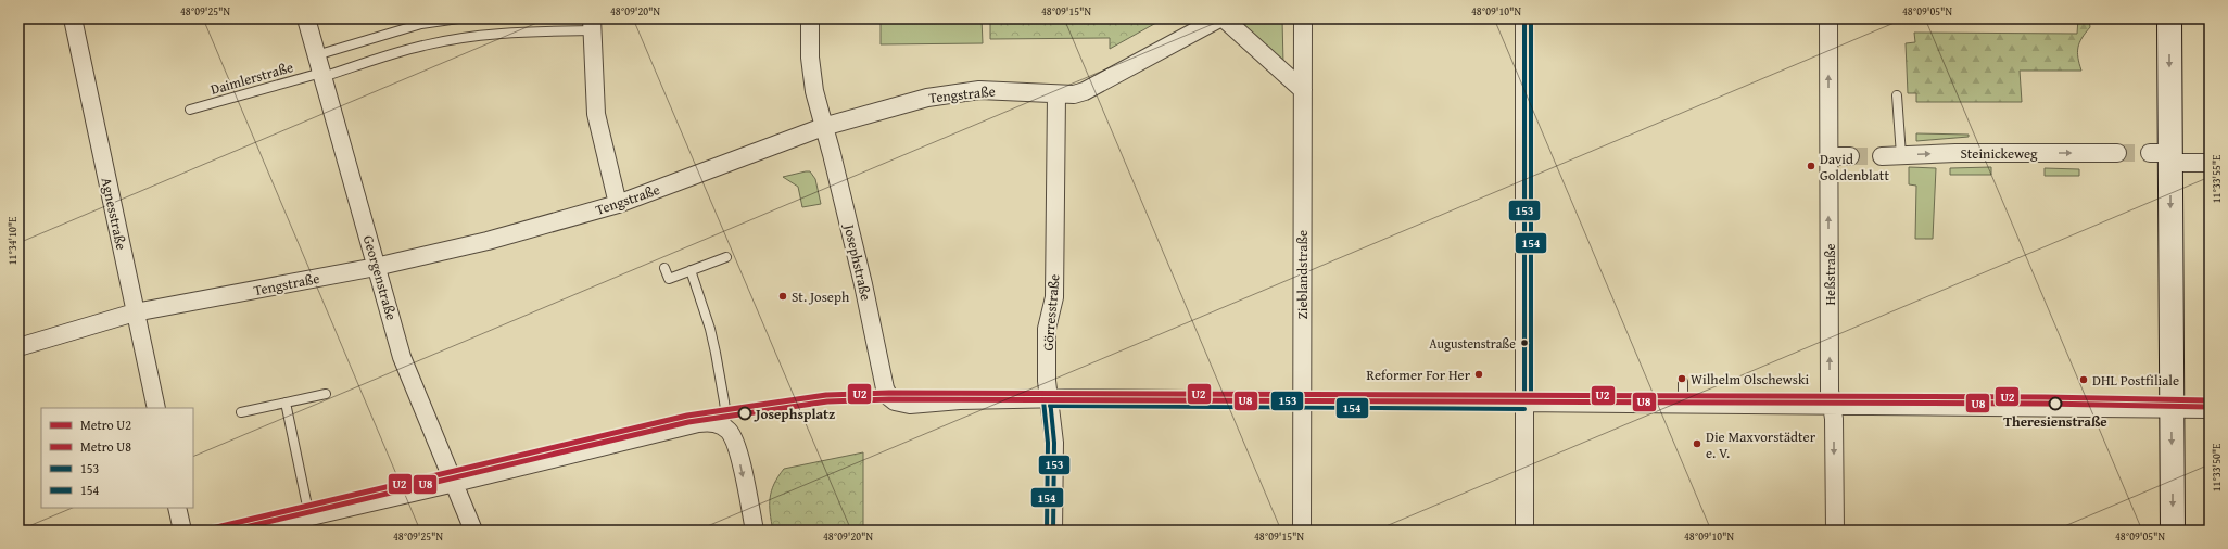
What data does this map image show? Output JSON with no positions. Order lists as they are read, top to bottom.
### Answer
{
  "streets": {
    "street": [
      "Tengstraße",
      "Steinickeweg",
      "Agnesstraße",
      "Josephstraße",
      "Zieblandstraße",
      "Heßstraße",
      "Georgenstraße",
      "Görresstraße"
    ],
    "lane": ["Daimlerstraße"]
  },
  "crossings": [
    ["Daimlerstraße", "Georgenstraße"],
    ["Tengstraße", "Agnesstraße"],
    ["Tengstraße", "Josephstraße"],
    ["Tengstraße", "Georgenstraße"],
    ["Tengstraße", "Görresstraße"],
    ["Josephstraße", "Görresstraße"]
  ],
  "one_way": ["Steinickeweg"],
  "places": [
    "David Goldenblatt",
    "St. Joseph",
    "Augustenstraße",
    "Reformer For Her",
    "Wilhelm Olschewski",
    "DHL Postfiliale",
    "Theresienstraße",
    "Josephsplatz",
    "Die Maxvorstädter e. V."
  ],
  "lines": [
    "transit line 153",
    "transit line 154",
    "metro line U2",
    "metro line U8"
  ],
  "legend": [
    "Metro U2",
    "Metro U8",
    "153",
    "154"
  ],
  "coordinates": [
    "48°09'25\"N",
    "48°09'20\"N",
    "48°09'15\"N",
    "48°09'10\"N",
    "48°09'05\"N",
    "11°33'55\"E",
    "11°34'10\"E",
    "11°33'50\"E"
  ]
}
